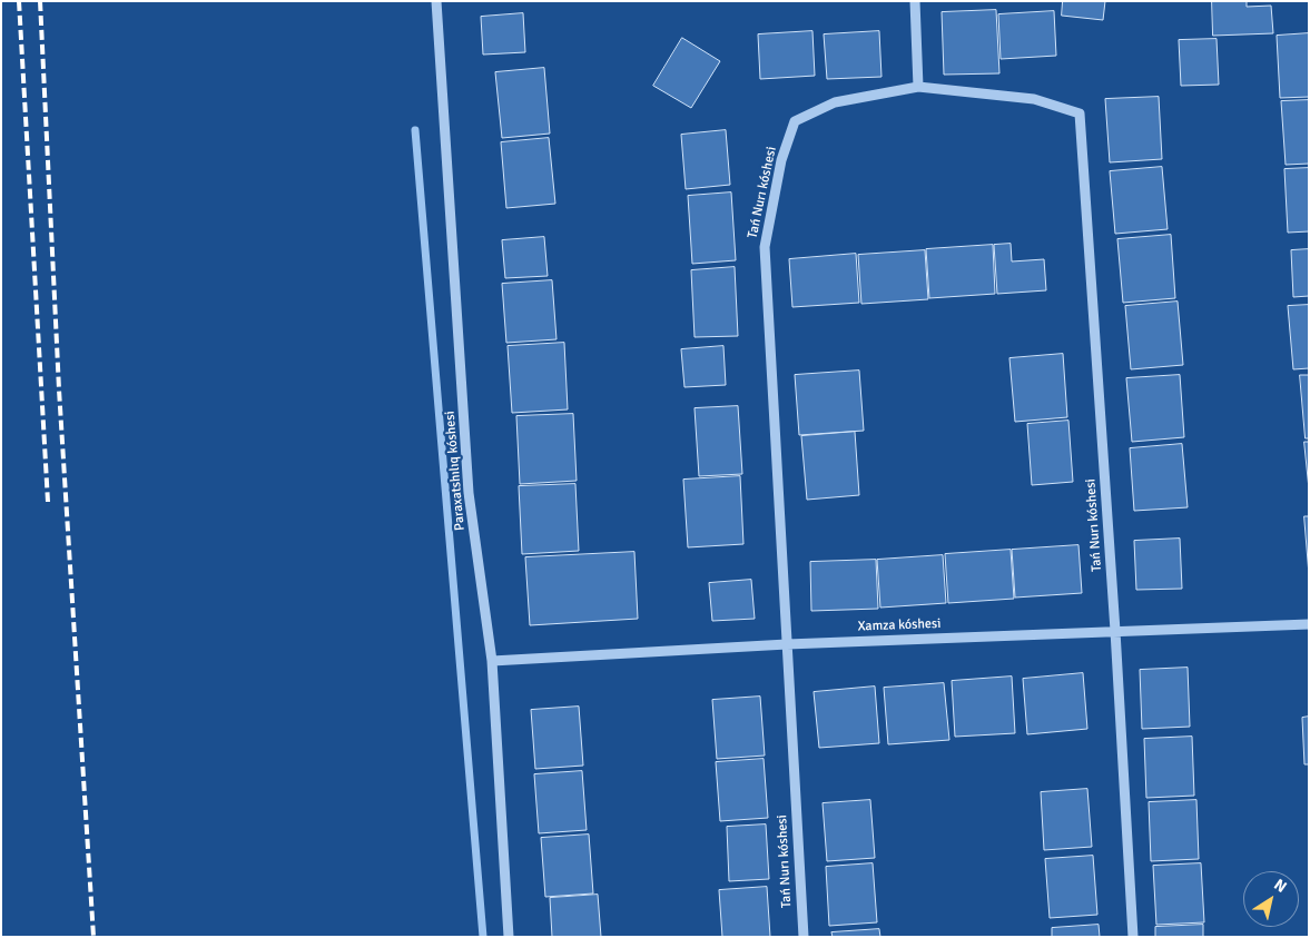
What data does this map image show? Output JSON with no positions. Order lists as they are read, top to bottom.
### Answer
{
  "streets": {
    "street": ["Tań Nurı kóshesi", "Paraxatshılıq kóshesi", "Xamza kóshesi"]
  },
  "crossings": [
    ["Tań Nurı kóshesi", "Xamza kóshesi"],
    ["Paraxatshılıq kóshesi", "Xamza kóshesi"]
  ],
  "north": "top right"
}
